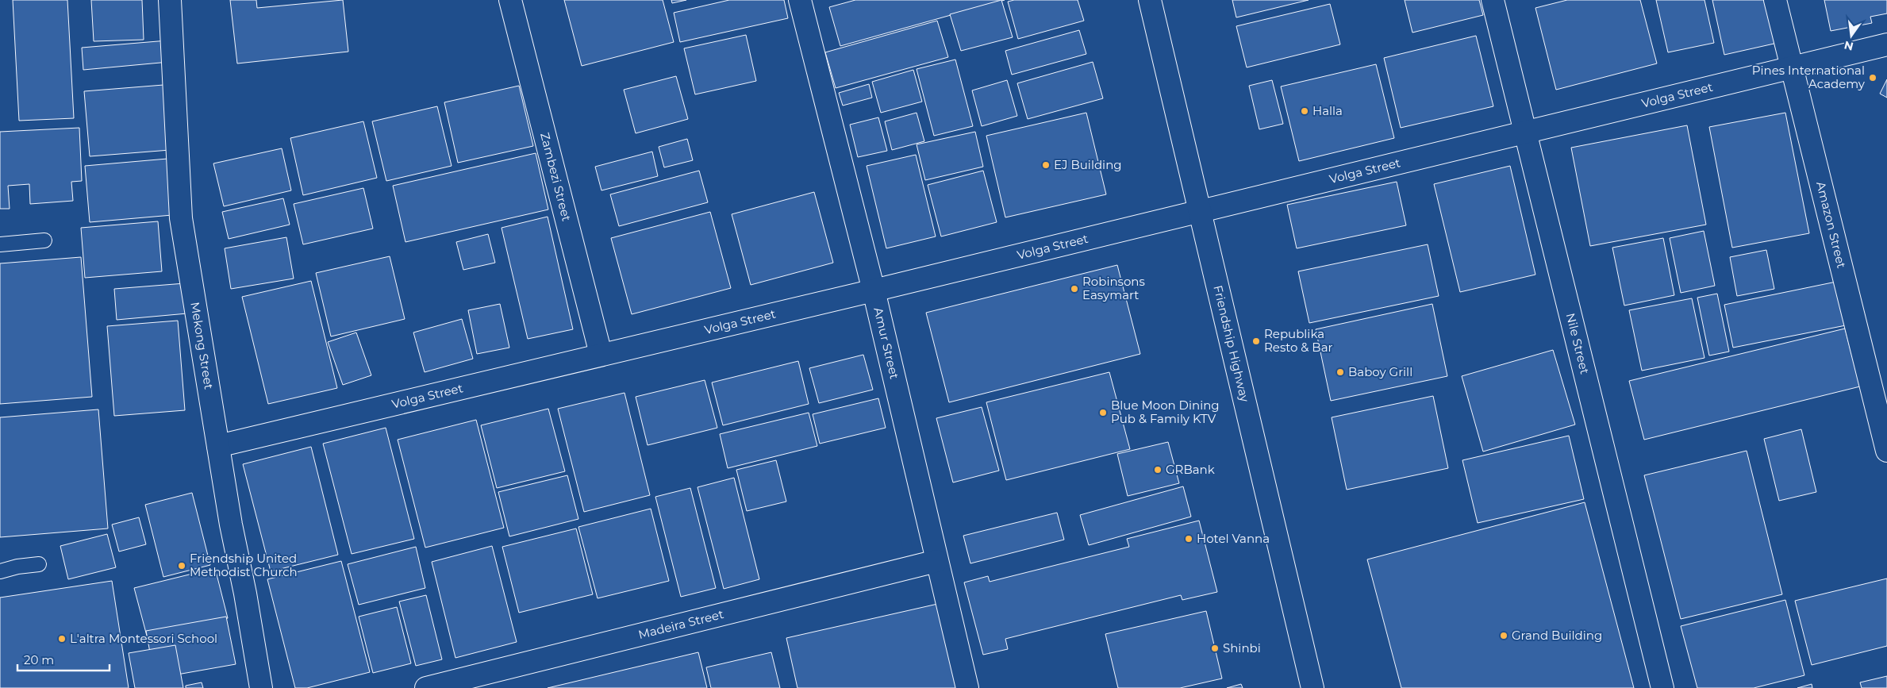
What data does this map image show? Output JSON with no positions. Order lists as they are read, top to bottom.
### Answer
{
  "streets": {
    "street": [
      "Volga Street",
      "Zambezi Street",
      "Amazon Street",
      "Amur Street",
      "Nile Street",
      "Friendship Highway",
      "Mekong Street",
      "Madeira Street"
    ]
  },
  "crossings": [
    ["Volga Street", "Zambezi Street"],
    ["Volga Street", "Amazon Street"],
    ["Volga Street", "Amur Street"],
    ["Volga Street", "Nile Street"],
    ["Volga Street", "Friendship Highway"],
    ["Volga Street", "Mekong Street"],
    ["Amur Street", "Madeira Street"]
  ],
  "places": [
    "Pines International Academy",
    "Halla",
    "EJ Building",
    "Robinsons Easymart",
    "Republika Resto & Bar",
    "Baboy Grill",
    "Blue Moon Dining Pub & Family KTV",
    "GRBank",
    "Hotel Vanna",
    "Friendship United Methodist Church",
    "Grand Building",
    "L'altra Montessori School",
    "Shinbi"
  ],
  "scale_bar": "20 m",
  "north": "bottom"
}
